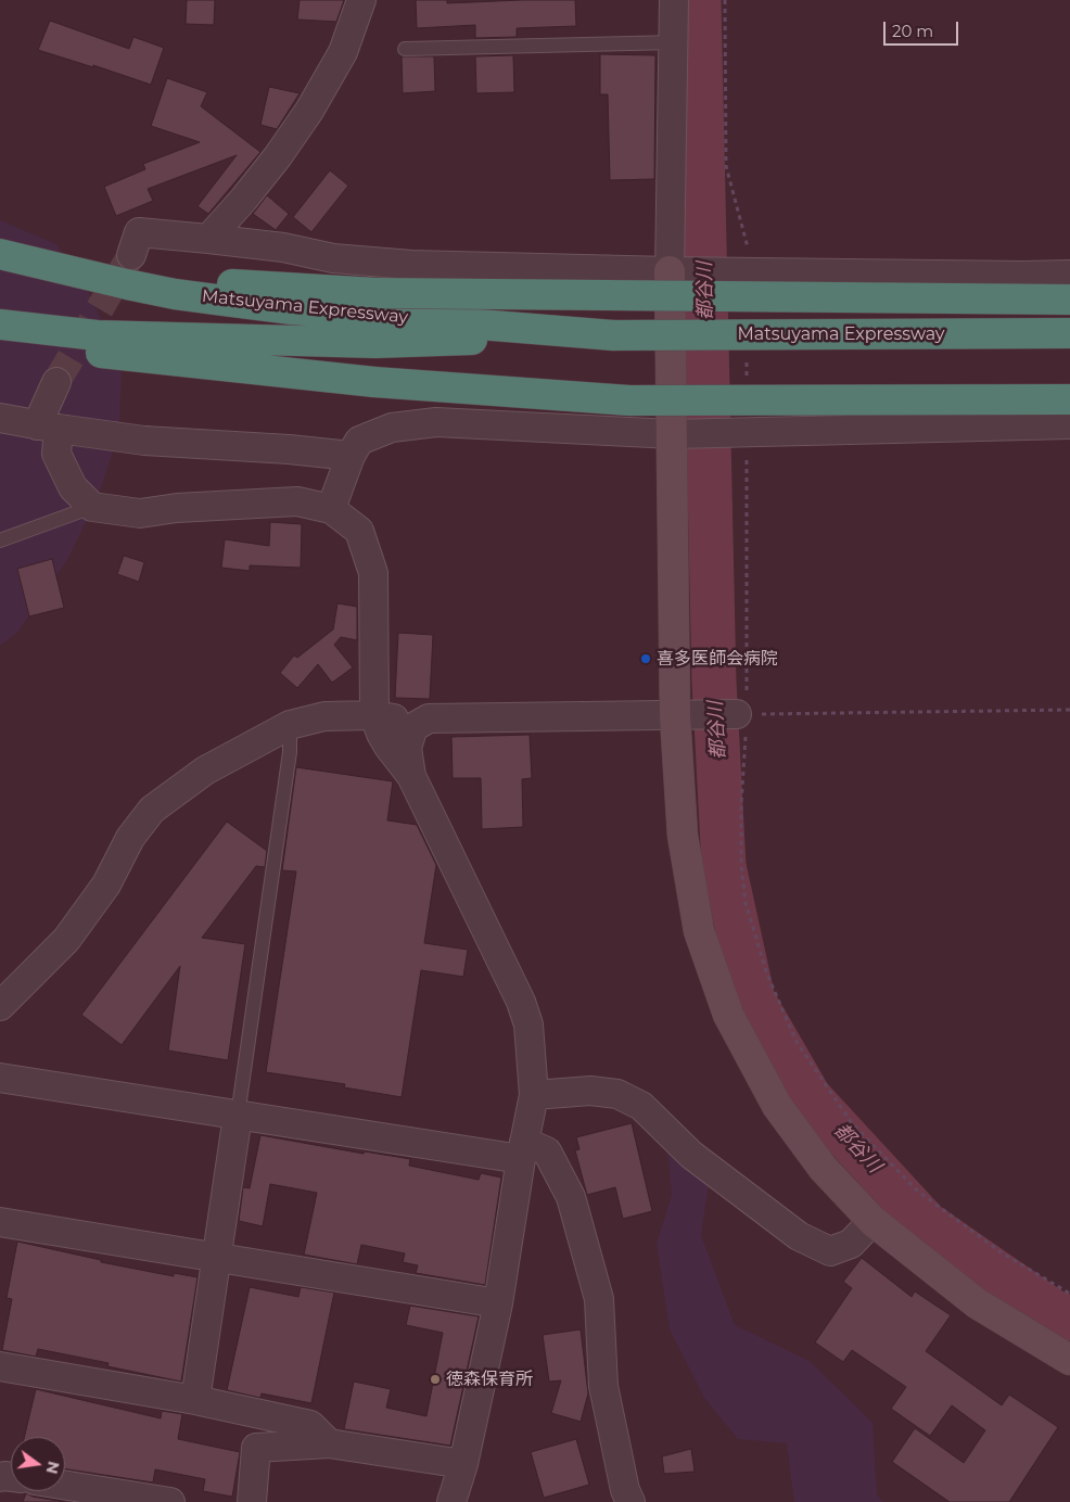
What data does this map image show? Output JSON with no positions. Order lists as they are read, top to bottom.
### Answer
{
  "streets": {
    "highway": ["Matsuyama Expressway"]
  },
  "water": ["都谷川"],
  "places": ["喜多医師会病院", "徳森保育所"],
  "scale_bar": "20 m",
  "north": "right"
}
